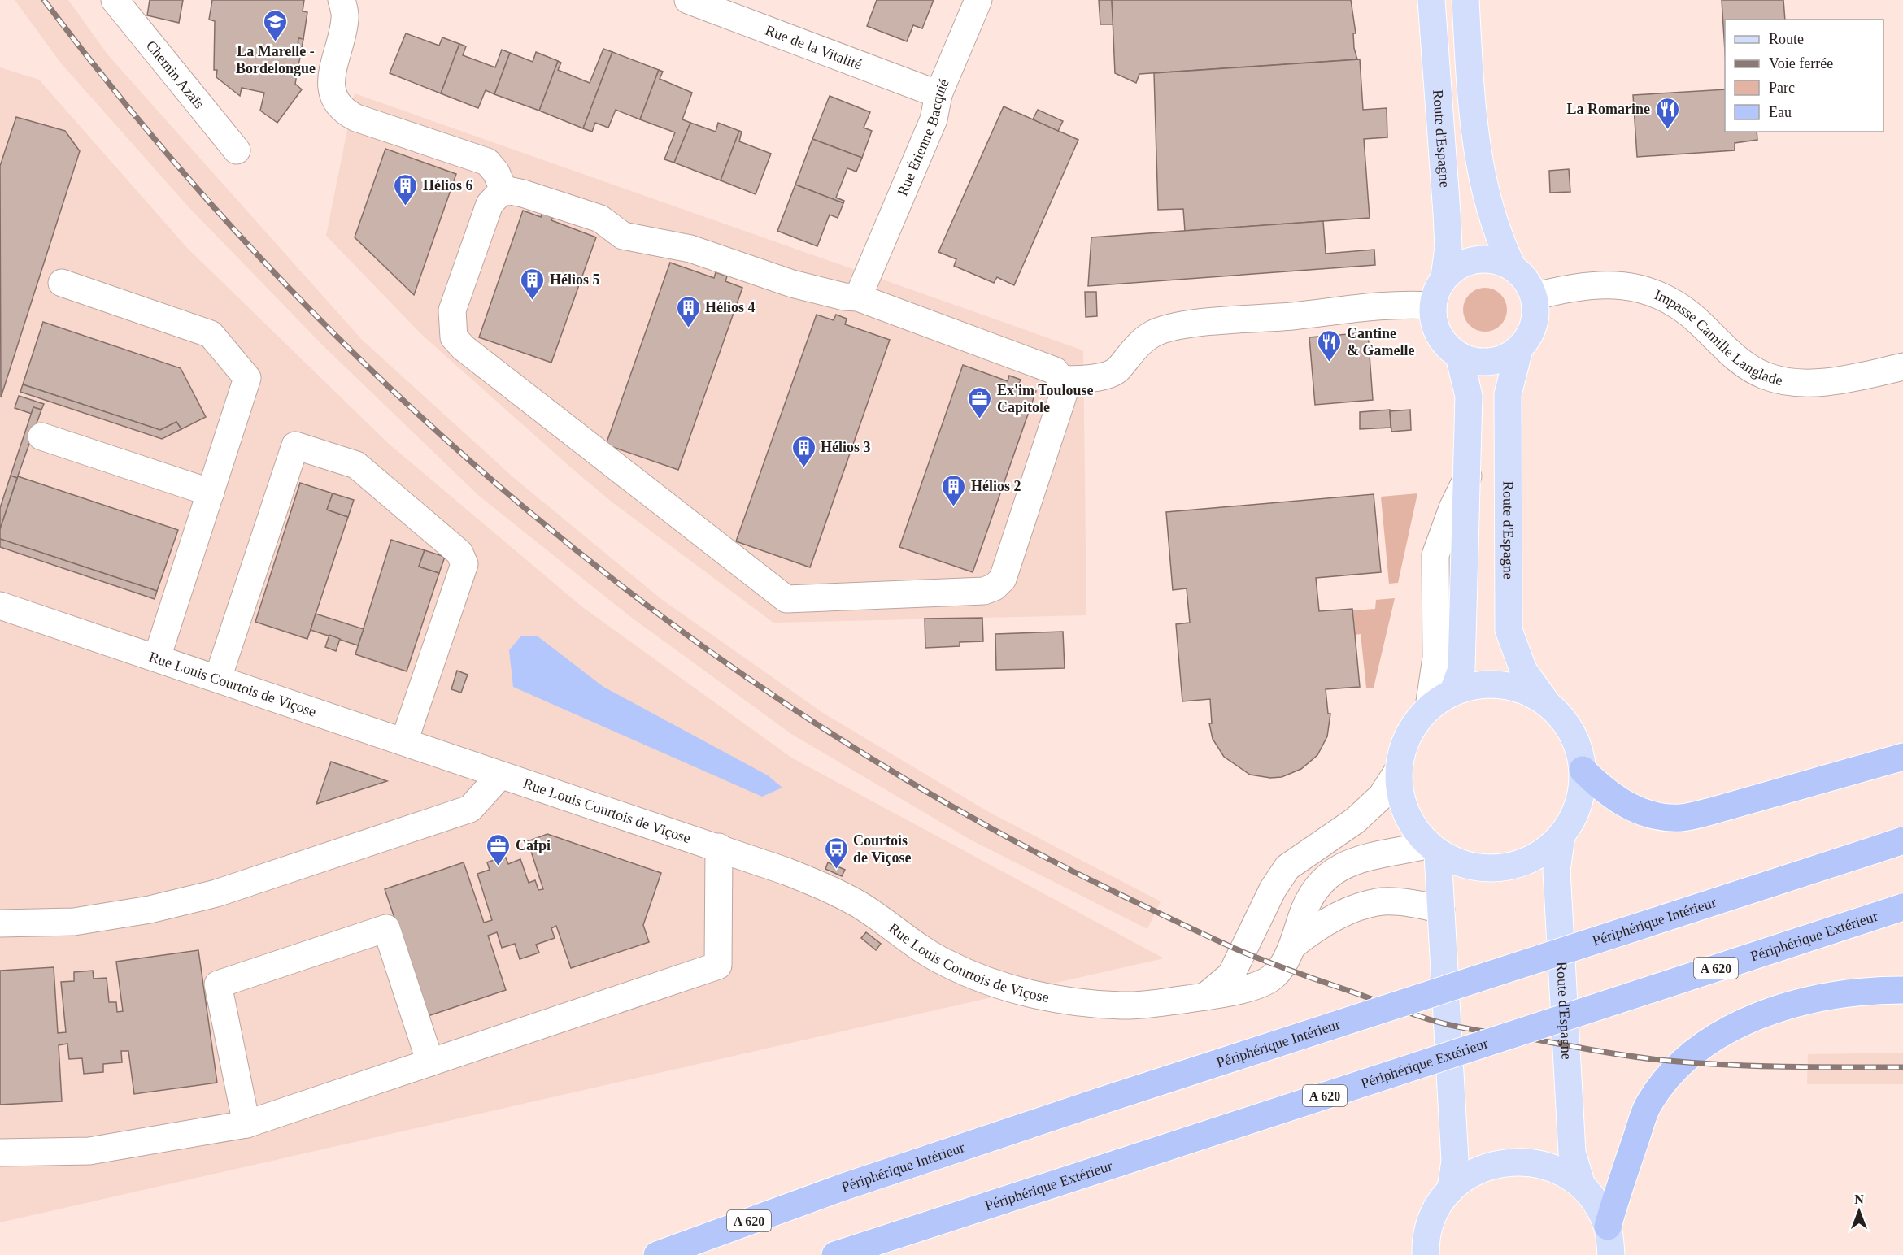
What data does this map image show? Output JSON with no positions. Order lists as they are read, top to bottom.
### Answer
{
  "streets": {
    "highway": ["Périphérique Intérieur", "Périphérique Extérieur", "A 620"],
    "main road": ["Route d'Espagne"],
    "street": [
      "Rue de la Vitalité",
      "Chemin Azaïs",
      "Rue Étienne Bacquié",
      "Impasse Camille Langlade",
      "Rue Louis Courtois de Viçose"
    ]
  },
  "crossings": [
    ["Rue de la Vitalité", "Rue Étienne Bacquié"],
    ["Route d'Espagne", "Impasse Camille Langlade"]
  ],
  "places": {
    "school or university": ["La Marelle - Bordelongue"],
    "restaurant": ["La Romarine", "Cantine & Gamelle"],
    "building": [
      "Hélios 6",
      "Hélios 5",
      "Hélios 4",
      "Hélios 3",
      "Hélios 2"
    ],
    "office": ["Ex'im Toulouse Capitole", "Cafpi"],
    "bus stop": ["Courtois de Viçose"]
  },
  "legend": [
    "Route",
    "Voie ferrée",
    "Parc",
    "Eau"
  ],
  "north": "top"
}
